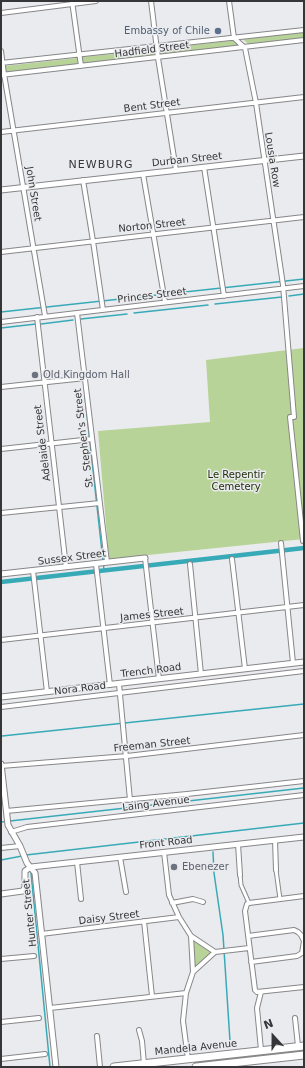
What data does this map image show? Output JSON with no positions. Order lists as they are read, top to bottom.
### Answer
{
  "streets": {
    "main road": ["Mandela Avenue"],
    "street": [
      "Hadfield Street",
      "Bent Street",
      "Durban Street",
      "Lousia Row",
      "John Street",
      "Norton Street",
      "Princes Street",
      "St. Stephen's Street",
      "Adelaide Street",
      "Sussex Street",
      "James Street",
      "Trench Road",
      "Nora Road",
      "Freeman Street",
      "Laing Avenue",
      "Front Road",
      "Hunter Street",
      "Daisy Street"
    ]
  },
  "crossings": [
    ["Hadfield Street", "Lousia Row"],
    ["Hadfield Street", "John Street"],
    ["Bent Street", "Lousia Row"],
    ["Bent Street", "John Street"],
    ["Durban Street", "Lousia Row"],
    ["Durban Street", "John Street"],
    ["Lousia Row", "Norton Street"],
    ["Lousia Row", "Princes Street"],
    ["John Street", "Norton Street"],
    ["John Street", "Princes Street"],
    ["Princes Street", "St. Stephen's Street"],
    ["Princes Street", "Adelaide Street"],
    ["St. Stephen's Street", "Sussex Street"],
    ["Adelaide Street", "Sussex Street"],
    ["Freeman Street", "Hunter Street"],
    ["Laing Avenue", "Hunter Street"],
    ["Front Road", "Hunter Street"],
    ["Hunter Street", "Daisy Street"]
  ],
  "districts": ["NEWBURG"],
  "parks": ["Le Repentir Cemetery"],
  "places": ["Embassy of Chile", "Old Kingdom Hall", "Ebenezer"],
  "north": "top"
}
